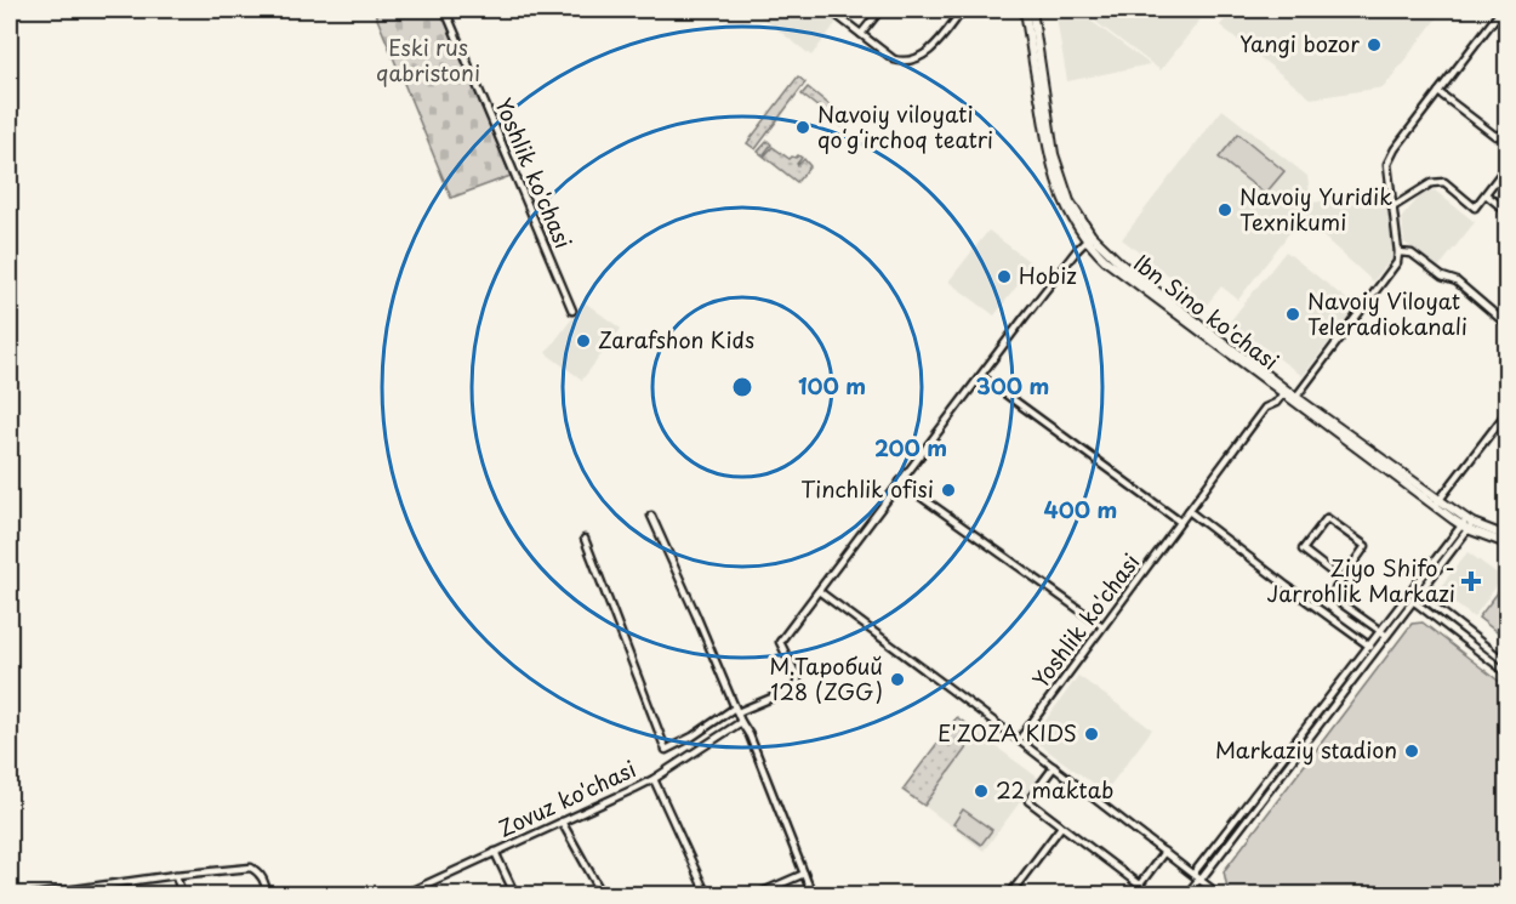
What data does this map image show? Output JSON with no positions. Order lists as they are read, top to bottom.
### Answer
{
  "streets": {
    "street": ["Yoshlik ko'chasi", "Zovuz ko'chasi"]
  },
  "parks": ["Eski rus qabristoni"],
  "places": {
    "other": [
      "Yangi bozor",
      "Navoiy viloyati qoʻgʻirchoq teatri",
      "Navoiy Yuridik Texnikumi",
      "Hobiz",
      "Navoiy Viloyat Teleradiokanali",
      "Zarafshon Kids",
      "Tinchlik ofisi",
      "М.Таробий 128 (ZGG)",
      "E'ZOZA KIDS",
      "Markaziy stadion",
      "22 maktab"
    ],
    "health": ["Ziyo Shifo - Jarrohlik Markazi"]
  },
  "rings": [
    "100 m",
    "300 m",
    "200 m",
    "400 m"
  ]
}
